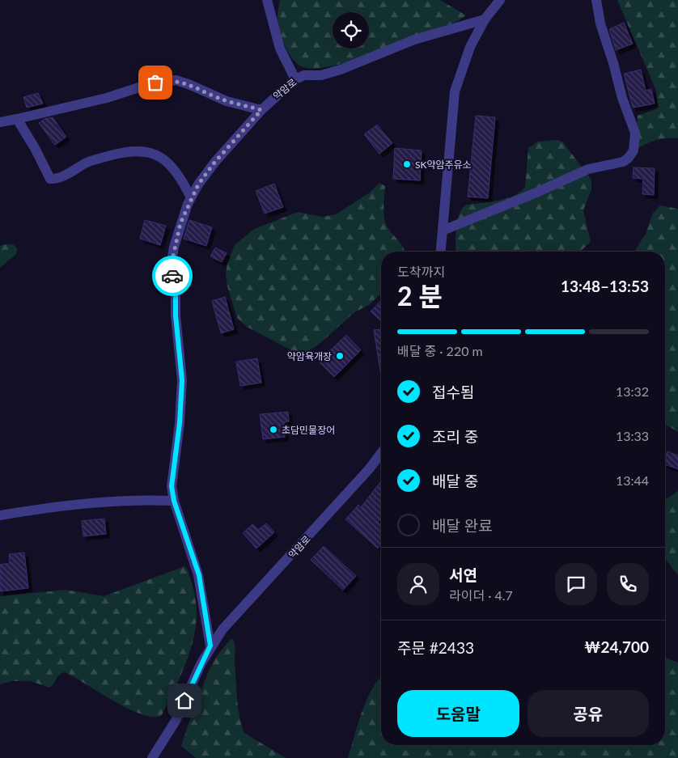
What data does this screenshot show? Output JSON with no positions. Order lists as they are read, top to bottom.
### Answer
{
  "streets": {
    "street": ["약암로"]
  },
  "places": ["SK약암주유소", "약암육개장", "초담민물장어"],
  "page": {
    "heading": ["2 분", "도착까지", "13:48–13:53"],
    "panel": [
      "서연",
      "라이더 · 4.7",
      "주문 #2433",
      "₩24,700"
    ],
    "bar": "배달 중 · 220 m",
    "list": [
      ["접수됨", "13:32"],
      ["조리 중", "13:33"],
      ["배달 중", "13:44"],
      "배달 완료"
    ],
    "buttons": ["도움말", "공유"]
  }
}
